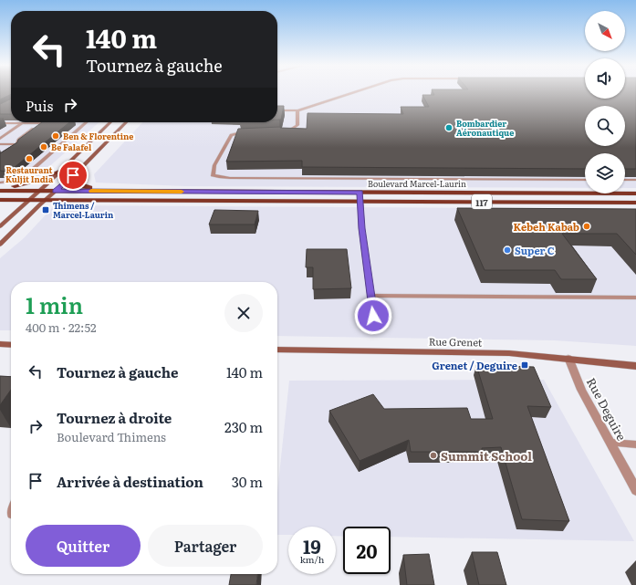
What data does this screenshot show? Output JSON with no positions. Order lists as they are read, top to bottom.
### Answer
{
  "streets": {
    "main road": ["Boulevard Marcel-Laurin", "117"],
    "street": ["Rue Grenet", "Rue Deguire"]
  },
  "crossings": [
    ["Rue Grenet", "Rue Deguire"]
  ],
  "places": {
    "other": [
      "Bombardier Aéronautique",
      "Ben & Florentine",
      "Be Falafel",
      "Restaurant Kuljit India",
      "Kebeh Kabab",
      "Super C",
      "Summit School"
    ],
    "transit": ["Thimens / Marcel-Laurin", "Grenet / Deguire"]
  },
  "north": "bottom right",
  "page": {
    "turn": ["140 m", "Tournez à gauche"],
    "then": "Puis",
    "heading": ["1 min", "400 m · 22:52"],
    "list": [
      {
        "name": "Tournez à gauche",
        "value": "140 m"
      },
      {
        "name": "Tournez à droite",
        "note": "Boulevard Thimens",
        "value": "230 m"
      },
      {
        "name": "Arrivée à destination",
        "value": "30 m"
      }
    ],
    "buttons": ["Quitter", "Partager"],
    "speed": "19 km/h",
    "limit": "20"
  }
}
